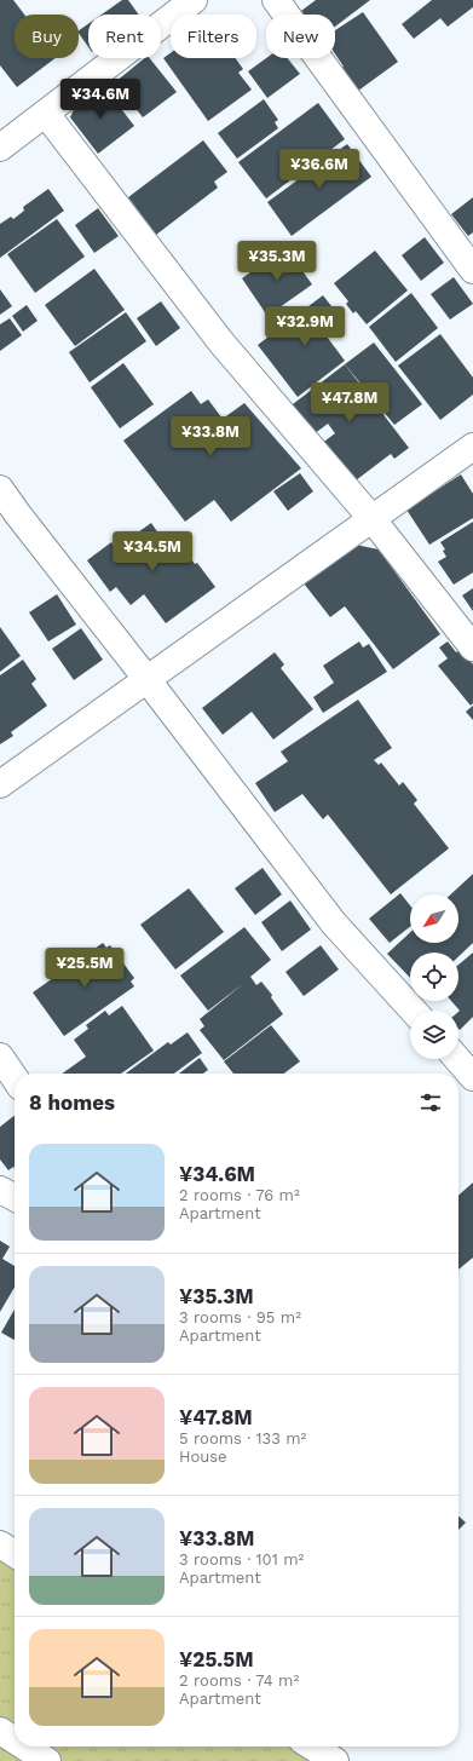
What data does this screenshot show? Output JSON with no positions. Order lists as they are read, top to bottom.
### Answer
{
  "north": "bottom left",
  "page": {
    "chip": [
      "Buy",
      "Rent",
      "Filters",
      "New"
    ],
    "price": [
      "¥34.6M",
      "¥36.6M",
      "¥35.3M",
      "¥32.9M",
      "¥47.8M",
      "¥33.8M",
      "¥34.5M",
      "¥25.5M"
    ],
    "heading": "8 homes",
    "list": [
      {
        "name": "¥34.6M",
        "note": "2 rooms · 76 m² · Apartment"
      },
      {
        "name": "¥35.3M",
        "note": "3 rooms · 95 m² · Apartment"
      },
      {
        "name": "¥47.8M",
        "note": "5 rooms · 133 m² · House"
      },
      {
        "name": "¥33.8M",
        "note": "3 rooms · 101 m² · Apartment"
      },
      {
        "name": "¥25.5M",
        "note": "2 rooms · 74 m² · Apartment"
      }
    ]
  }
}
